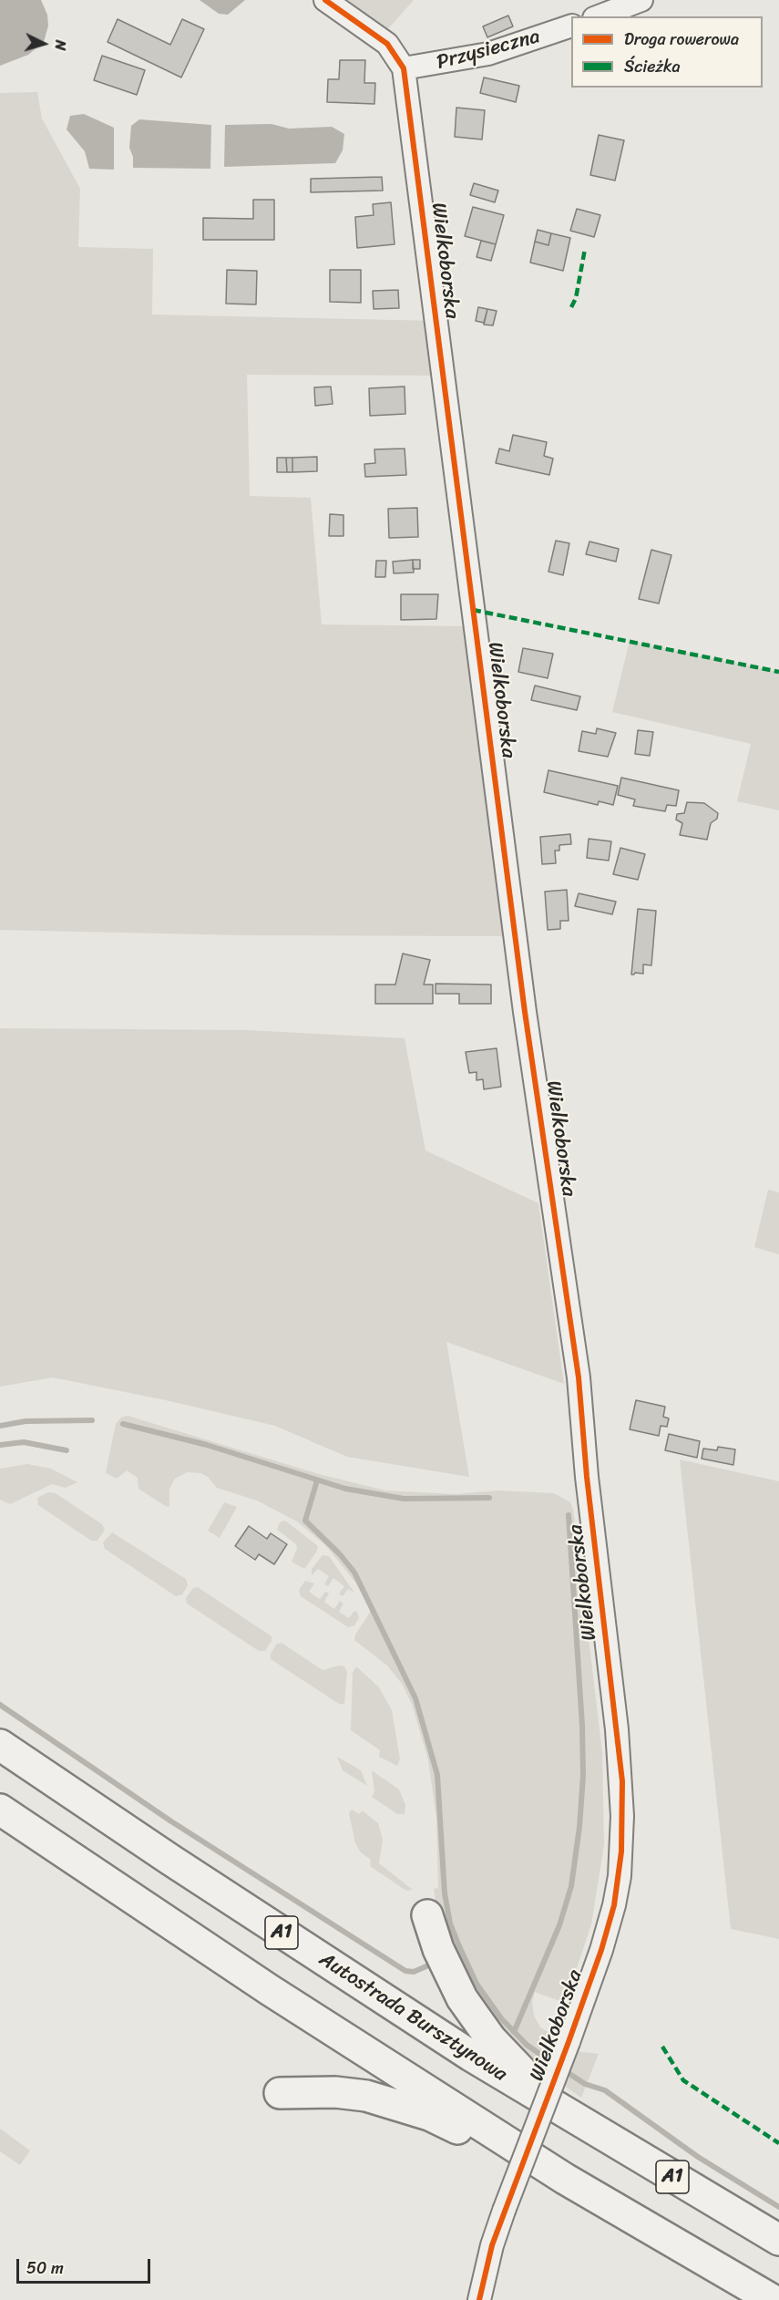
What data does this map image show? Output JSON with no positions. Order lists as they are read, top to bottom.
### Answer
{
  "streets": {
    "highway": ["A1", "Autostrada Bursztynowa"],
    "street": ["Przysieczna", "Wielkoborska"]
  },
  "crossings": [
    ["Przysieczna", "Wielkoborska"]
  ],
  "legend": ["Droga rowerowa", "Ścieżka"],
  "scale_bar": "50 m",
  "north": "right"
}
